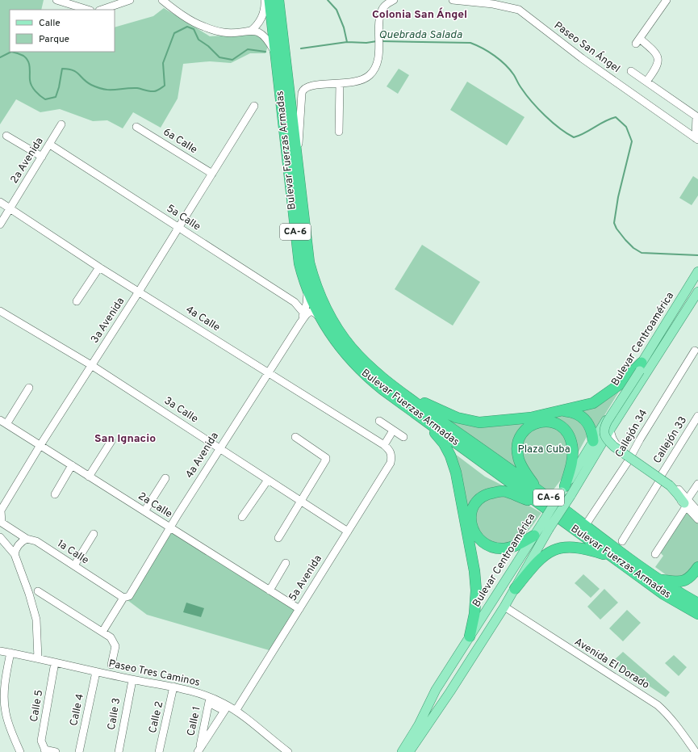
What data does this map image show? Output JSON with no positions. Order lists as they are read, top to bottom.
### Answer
{
  "streets": {
    "highway": ["Bulevar Fuerzas Armadas", "CA-6"],
    "main road": ["Bulevar Centroamérica"],
    "street": [
      "Paseo San Ángel",
      "6a Calle",
      "2a Avenida",
      "5a Calle",
      "4a Calle",
      "3a Avenida",
      "3a Calle",
      "Callejón 34",
      "Callejón 33",
      "4a Avenida",
      "2a Calle",
      "1a Calle",
      "5a Avenida",
      "Avenida El Dorado",
      "Paseo Tres Caminos",
      "Calle 5",
      "Calle 4",
      "Calle 3",
      "Calle 2",
      "Calle 1"
    ]
  },
  "crossings": [
    ["6a Calle", "3a Avenida"],
    ["Bulevar Fuerzas Armadas", "Callejón 34"],
    ["Bulevar Fuerzas Armadas", "4a Avenida"],
    ["2a Avenida", "5a Calle"],
    ["2a Avenida", "4a Calle"],
    ["5a Calle", "3a Avenida"],
    ["5a Calle", "4a Avenida"],
    ["4a Calle", "3a Avenida"],
    ["4a Calle", "4a Avenida"],
    ["4a Calle", "5a Avenida"],
    ["3a Avenida", "3a Calle"],
    ["3a Avenida", "2a Calle"],
    ["3a Avenida", "1a Calle"],
    ["Bulevar Centroamérica", "Avenida El Dorado"],
    ["3a Calle", "4a Avenida"],
    ["3a Calle", "5a Avenida"],
    ["4a Avenida", "2a Calle"],
    ["4a Avenida", "1a Calle"],
    ["2a Calle", "5a Avenida"],
    ["5a Avenida", "Paseo Tres Caminos"],
    ["Paseo Tres Caminos", "Calle 5"],
    ["Paseo Tres Caminos", "Calle 4"],
    ["Paseo Tres Caminos", "Calle 3"],
    ["Paseo Tres Caminos", "Calle 2"],
    ["Paseo Tres Caminos", "Calle 1"]
  ],
  "districts": ["Colonia San Ángel", "San Ignacio"],
  "water": ["Quebrada Salada"],
  "parks": ["Plaza Cuba"],
  "legend": ["Calle", "Parque"]
}
